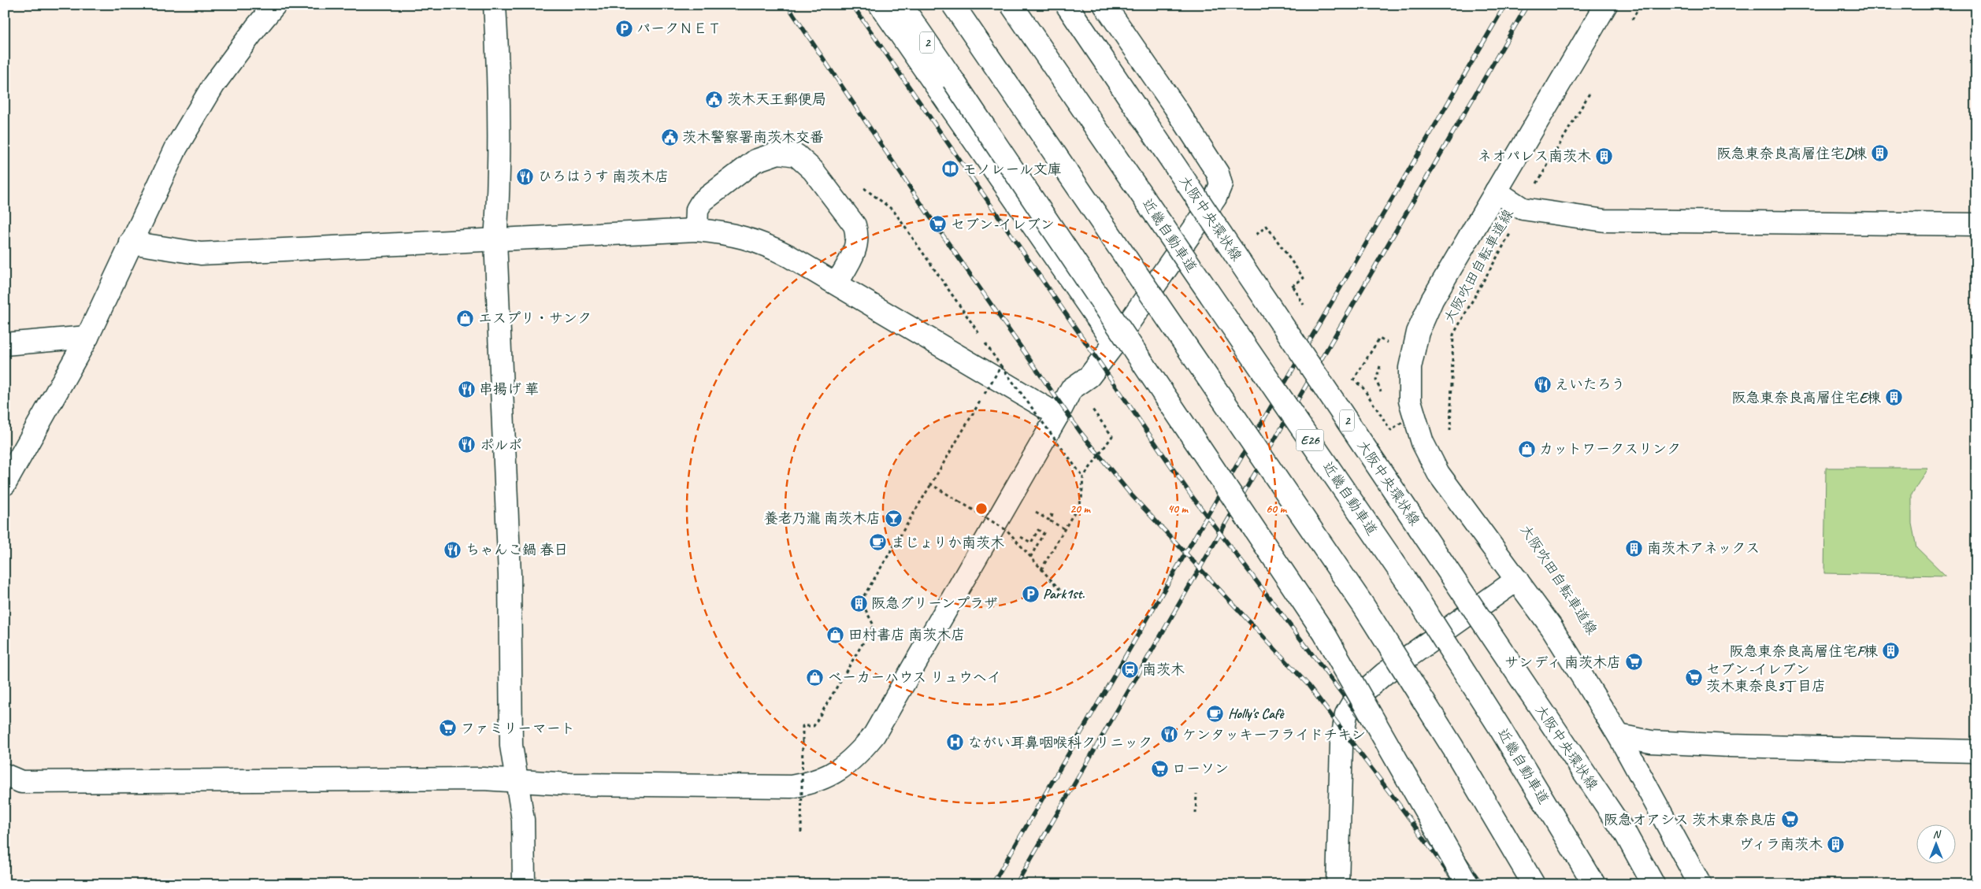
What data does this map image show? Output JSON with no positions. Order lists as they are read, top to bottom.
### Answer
{
  "streets": {
    "main road": [
      "2",
      "大阪中央環状線",
      "近畿自動車道",
      "E26"
    ],
    "path": ["大阪吹田自転車道線"]
  },
  "places": {
    "parking": ["パークＮＥＴ", "Park1st."],
    "public building": ["茨木天王郵便局", "茨木警察署南茨木交番"],
    "building": [
      "阪急東奈良高層住宅D棟",
      "ネオパレス南茨木",
      "阪急東奈良高層住宅E棟",
      "南茨木アネックス",
      "阪急グリーンプラザ",
      "阪急東奈良高層住宅F棟",
      "ヴィラ南茨木"
    ],
    "library": ["モノレール文庫"],
    "restaurant": [
      "ひろはうす 南茨木店",
      "えいたろう",
      "串揚げ 華",
      "ポルポ",
      "ちゃんこ鍋 春日",
      "ケンタッキーフライドチキン"
    ],
    "supermarket": [
      "セブン-イレブン",
      "サンディ 南茨木店",
      "セブン-イレブン 茨木東奈良3丁目店",
      "ファミリーマート",
      "ローソン",
      "阪急オアシス 茨木東奈良店"
    ],
    "shop": [
      "エスプリ・サンク",
      "カットワークスリンク",
      "田村書店 南茨木店",
      "ベーカーハウス リュウヘイ"
    ],
    "bar": ["養老乃瀧 南茨木店"],
    "cafe": ["まじょりか南茨木", "Holly's Cafè"],
    "station": ["南茨木"],
    "hospital": ["ながい耳鼻咽喉科クリニック"]
  },
  "north": "top",
  "rings": ["20 m", "40 m", "60 m"]
}
